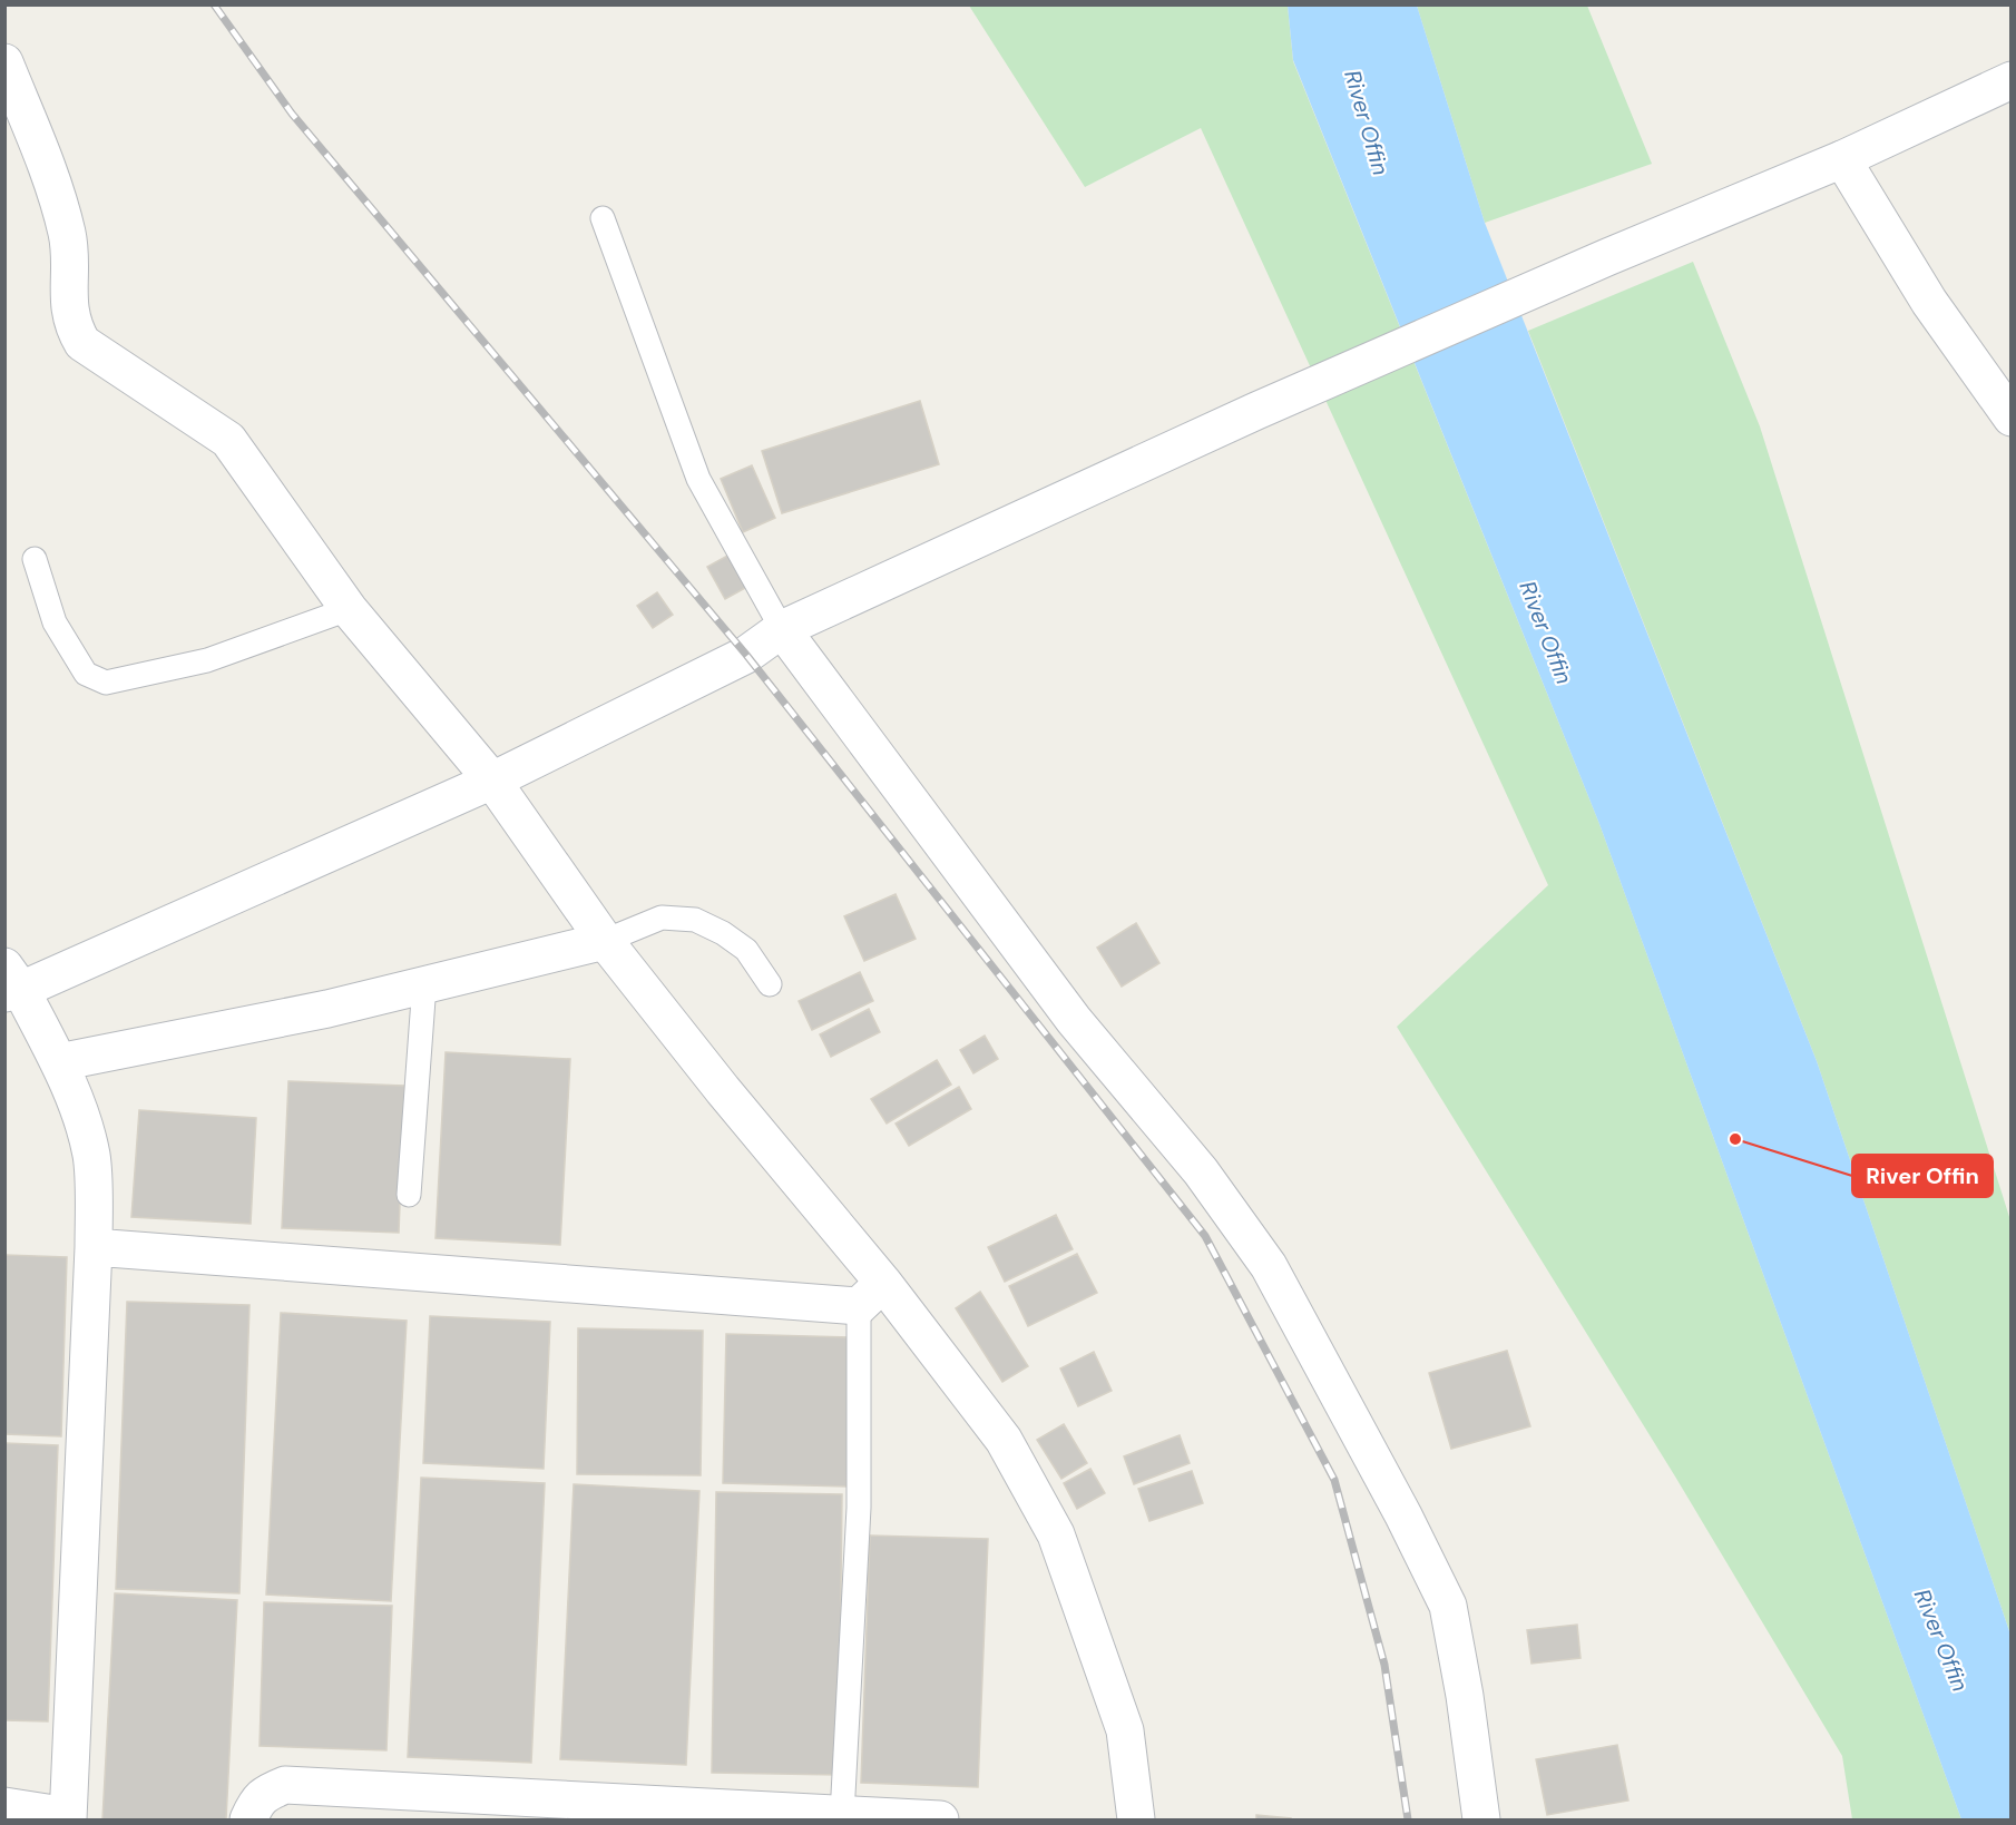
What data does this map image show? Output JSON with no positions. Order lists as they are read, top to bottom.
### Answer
{
  "water": ["River Offin"],
  "places": ["River Offin"]
}
